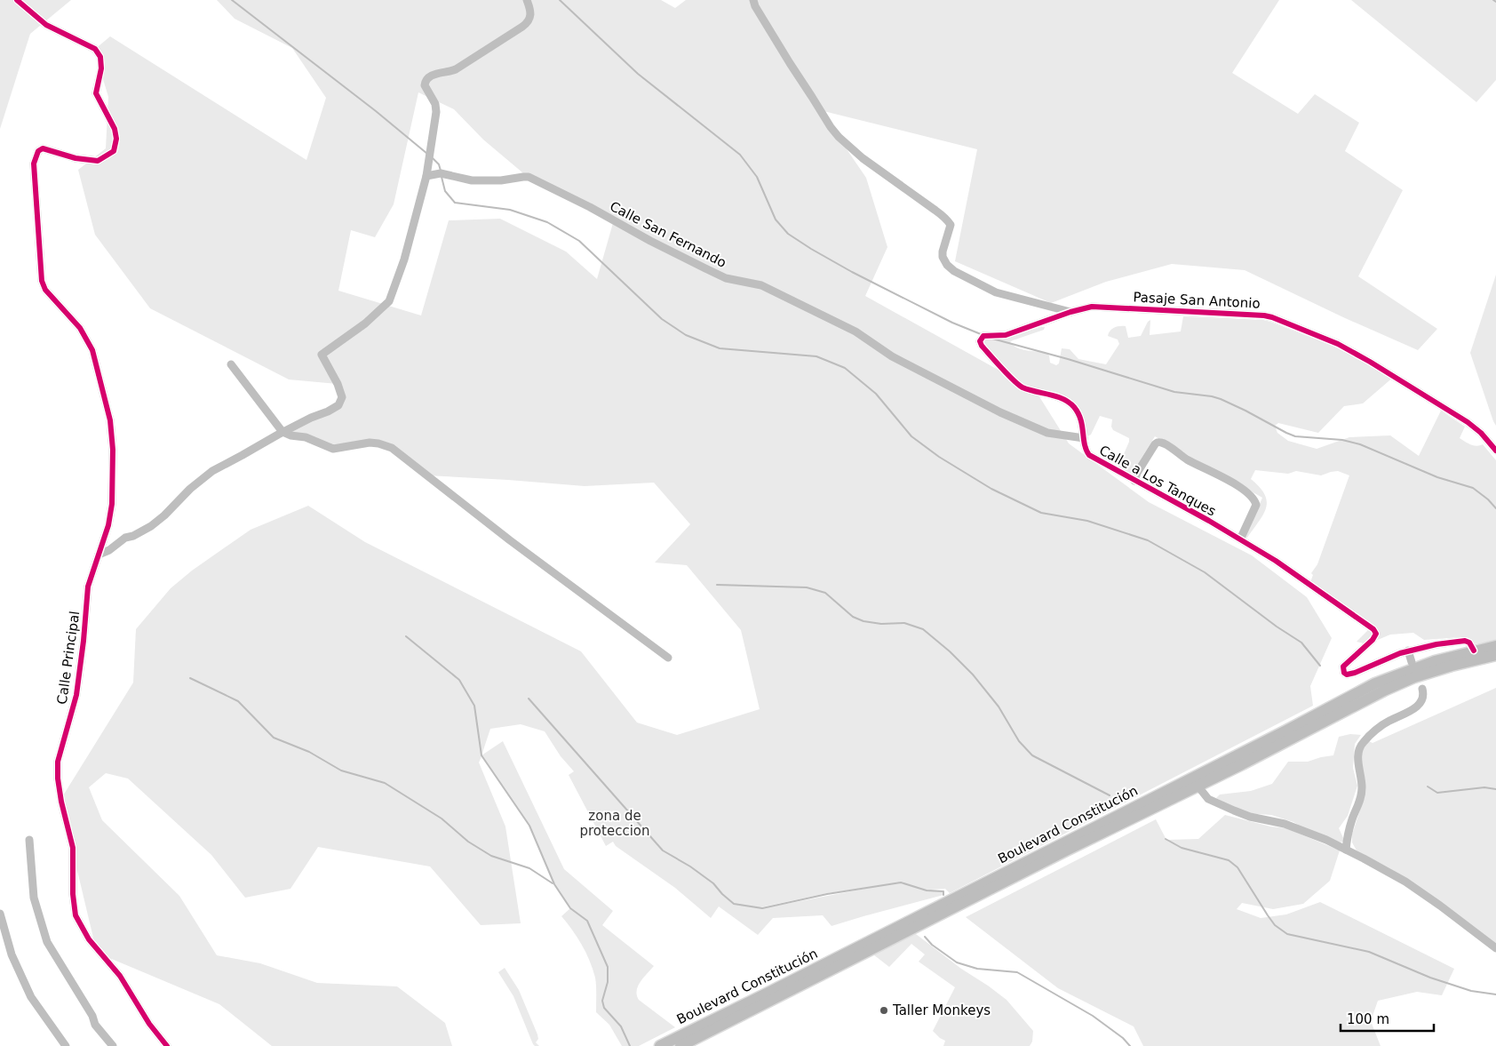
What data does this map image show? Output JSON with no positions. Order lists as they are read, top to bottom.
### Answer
{
  "streets": {
    "highway": ["Boulevard Constitución"],
    "street": [
      "Calle San Fernando",
      "Pasaje San Antonio",
      "Calle a Los Tanques",
      "Calle Principal"
    ]
  },
  "crossings": [
    ["Calle San Fernando", "Calle a Los Tanques"],
    ["Pasaje San Antonio", "Calle a Los Tanques"]
  ],
  "parks": ["zona de proteccion"],
  "places": ["Taller Monkeys"],
  "scale_bar": "100 m"
}
